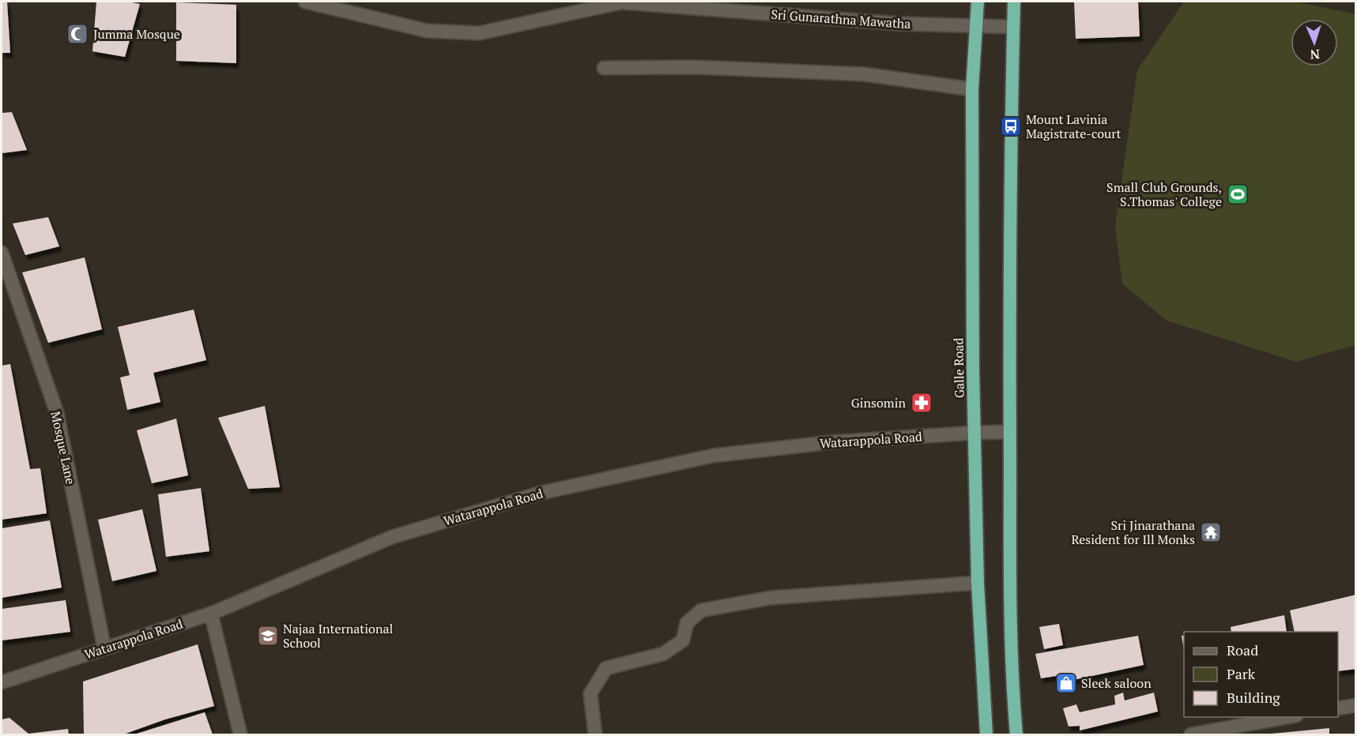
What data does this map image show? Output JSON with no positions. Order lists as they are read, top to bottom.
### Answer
{
  "streets": {
    "highway": ["Galle Road"],
    "street": ["Sri Gunarathna Mawatha", "Watarappola Road", "Mosque Lane"]
  },
  "crossings": [
    ["Sri Gunarathna Mawatha", "Galle Road"],
    ["Galle Road", "Watarappola Road"],
    ["Watarappola Road", "Mosque Lane"]
  ],
  "places": {
    "mosque": ["Jumma Mosque"],
    "bus stop": ["Mount Lavinia Magistrate-court"],
    "sports": ["Small Club Grounds, S.Thomas' College"],
    "pharmacy": ["Ginsomin"],
    "temple": ["Sri Jinarathana Resident for Ill Monks"],
    "school or university": ["Najaa International School"],
    "shop": ["Sleek saloon"]
  },
  "legend": ["Road", "Park", "Building"],
  "north": "bottom"
}
